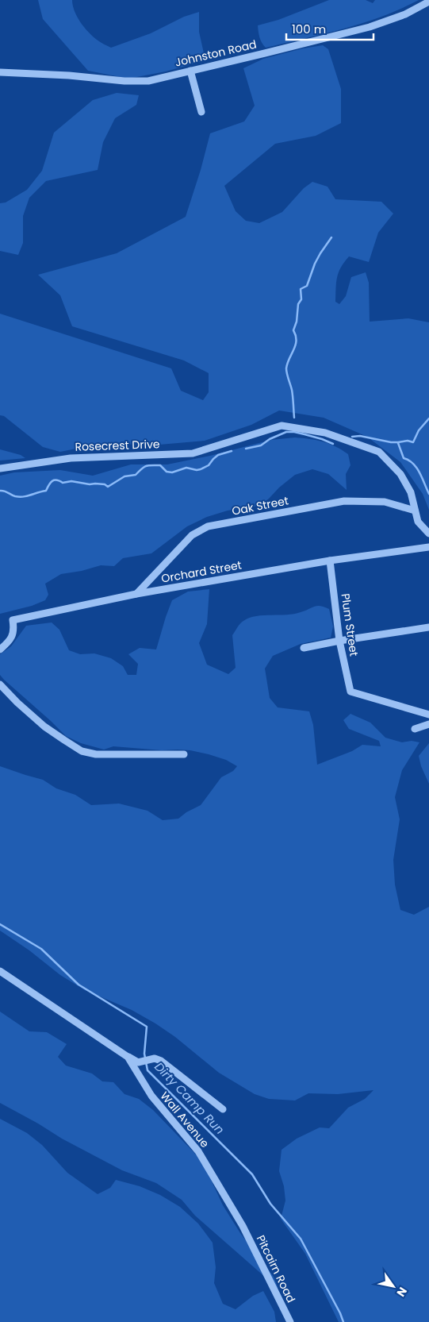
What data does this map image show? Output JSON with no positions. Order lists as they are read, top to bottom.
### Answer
{
  "streets": {
    "street": [
      "Johnston Road",
      "Rosecrest Drive",
      "Oak Street",
      "Orchard Street",
      "Plum Street",
      "Wall Avenue",
      "Pitcairn Road"
    ]
  },
  "crossings": [
    ["Rosecrest Drive", "Oak Street"],
    ["Oak Street", "Orchard Street"],
    ["Orchard Street", "Plum Street"],
    ["Wall Avenue", "Pitcairn Road"]
  ],
  "water": ["Dirty Camp Run"],
  "scale_bar": "100 m",
  "north": "bottom right"
}
